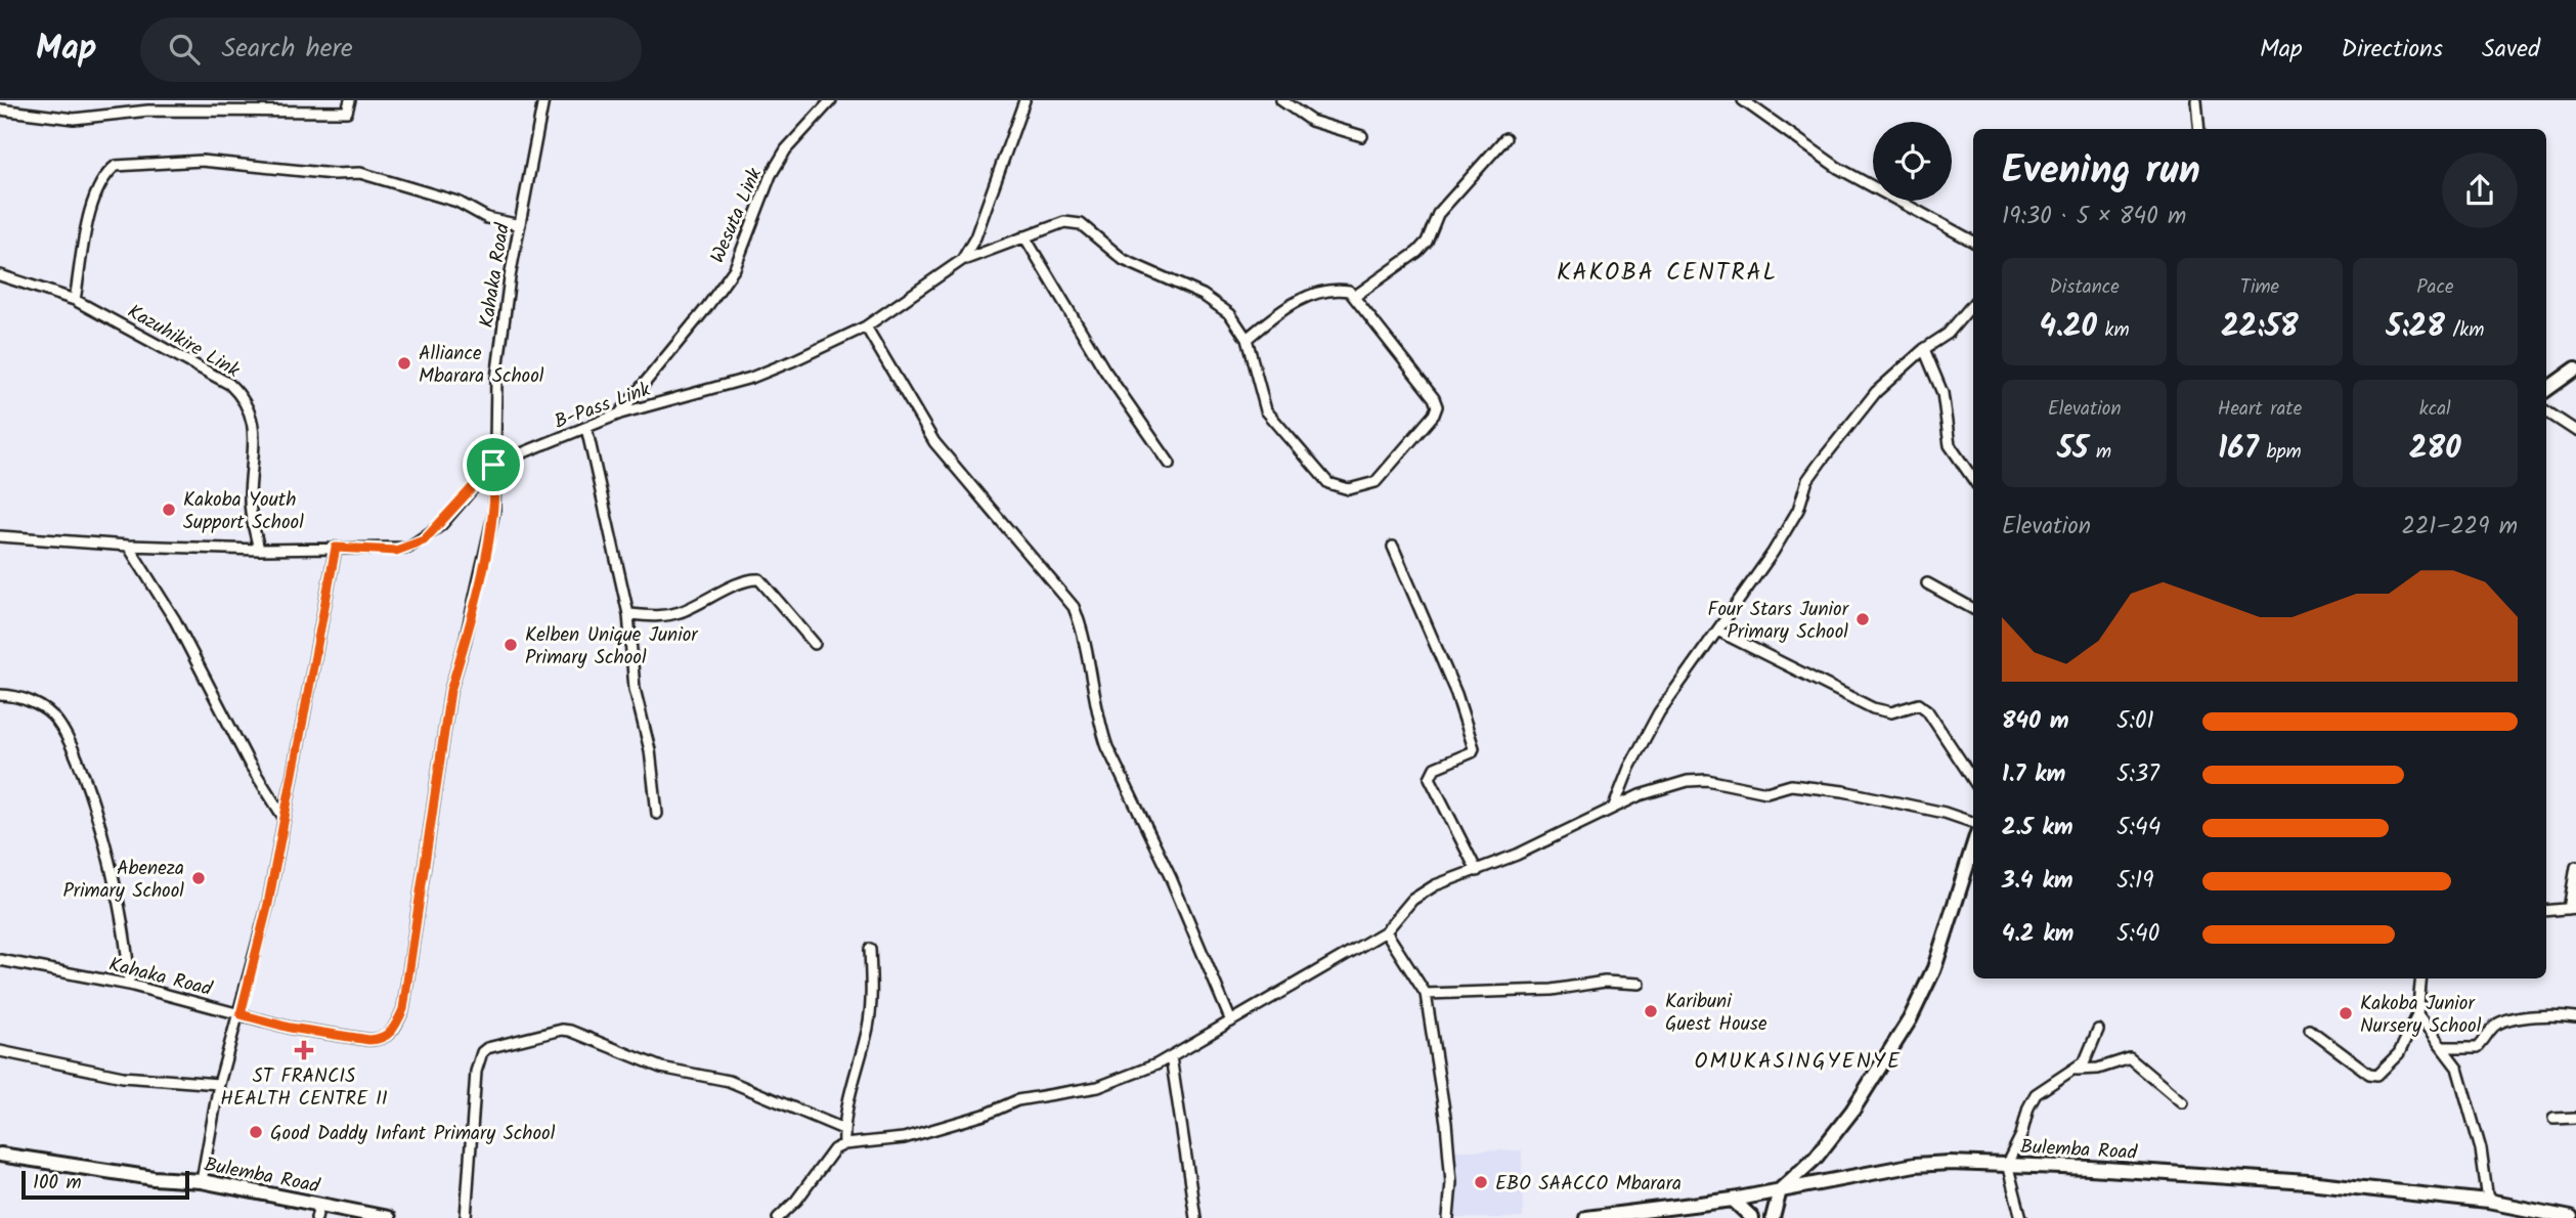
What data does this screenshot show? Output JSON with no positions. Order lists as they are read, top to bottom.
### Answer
{
  "streets": {
    "main road": ["Bulemba Road"],
    "street": [
      "Wesuta Link",
      "Kahaka Road",
      "Kazuhikire Link",
      "B-Pass Link"
    ]
  },
  "crossings": [
    ["Wesuta Link", "B-Pass Link"],
    ["Kahaka Road", "B-Pass Link"],
    ["Kazuhikire Link", "B-Pass Link"]
  ],
  "districts": ["KAKOBA CENTRAL", "OMUKASINGYENYE"],
  "places": {
    "other": [
      "Alliance Mbarara School",
      "Kakoba Youth Support School",
      "Four Stars Junior Primary School",
      "Kelben Unique Junior Primary School",
      "Abeneza Primary School",
      "Karibuni Guest House",
      "Kakoba Junior Nursery School",
      "Good Daddy Infant Primary School",
      "EBO SAACCO Mbarara"
    ],
    "health": ["ST FRANCIS HEALTH CENTRE II"]
  },
  "scale_bar": "100 m",
  "page": {
    "header": "Map",
    "search": "Search here",
    "nav": ["Map", "Directions", "Saved"],
    "heading": ["Evening run", "19:30 · 5 × 840 m"],
    "stats": [
      ["Distance", "4.20 km"],
      ["Time", "22:58"],
      ["Pace", "5:28 /km"],
      ["Elevation", "55 m"],
      ["Heart rate", "167 bpm"],
      ["kcal", "280"]
    ],
    "chart": ["Elevation", "221–229 m"],
    "list": [
      {
        "name": "840 m",
        "note": "5:01"
      },
      {
        "name": "1.7 km",
        "note": "5:37"
      },
      {
        "name": "2.5 km",
        "note": "5:44"
      },
      {
        "name": "3.4 km",
        "note": "5:19"
      },
      {
        "name": "4.2 km",
        "note": "5:40"
      }
    ],
    "scale": "100 m"
  }
}
